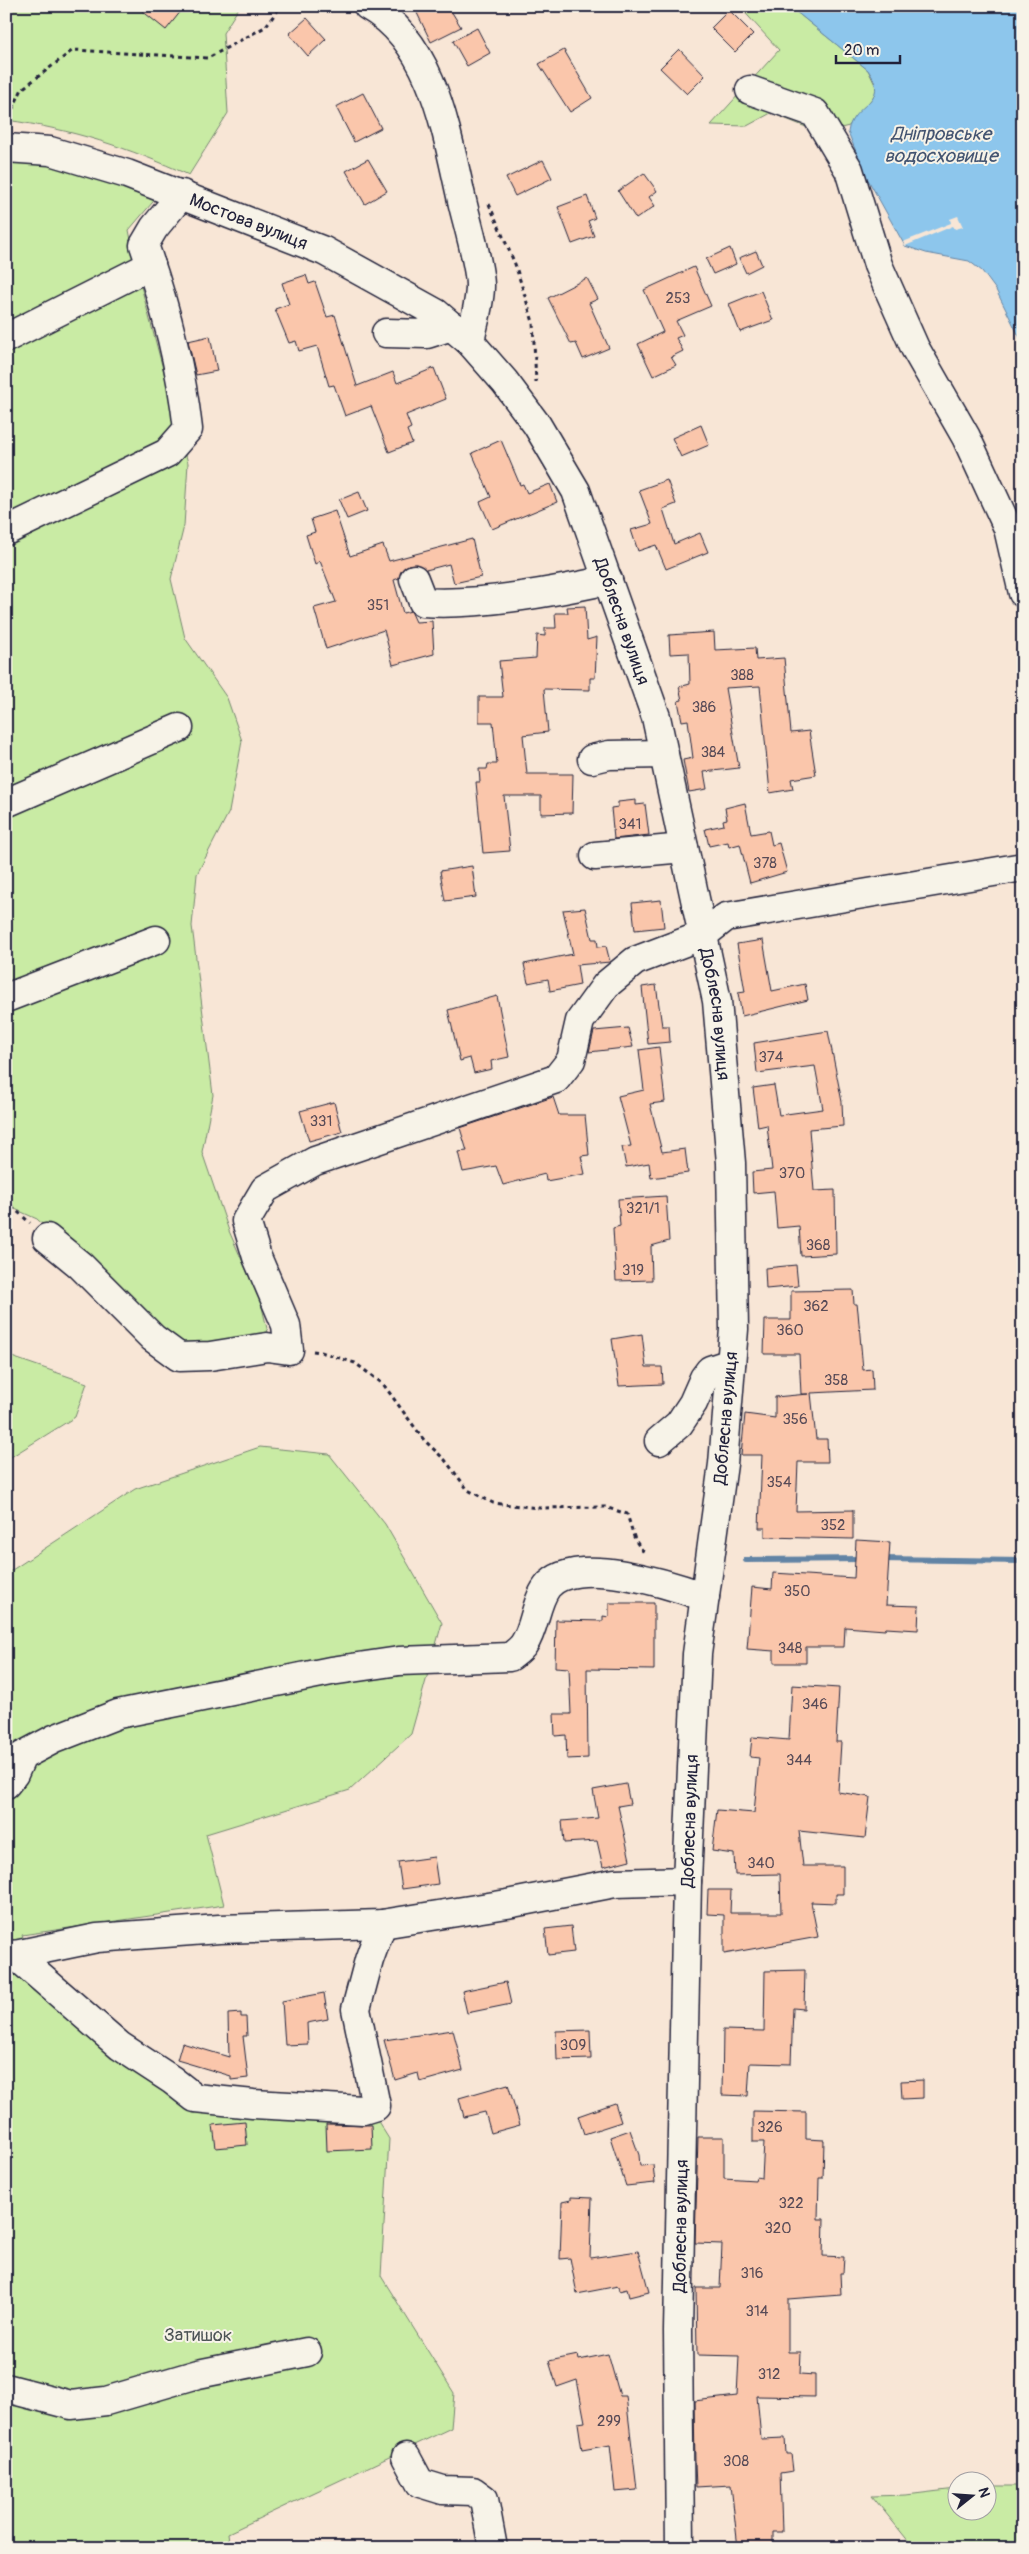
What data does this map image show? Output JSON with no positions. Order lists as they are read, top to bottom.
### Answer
{
  "streets": {
    "street": ["Мостова вулиця", "Доблесна вулиця"]
  },
  "crossings": [
    ["Мостова вулиця", "Доблесна вулиця"]
  ],
  "water": ["Дніпровське водосховище"],
  "parks": ["Затишок"],
  "house_numbers": [
    "253",
    "351",
    "388",
    "386",
    "384",
    "341",
    "378",
    "374",
    "331",
    "370",
    "321/1",
    "368",
    "319",
    "362",
    "360",
    "358",
    "356",
    "354",
    "352",
    "350",
    "348",
    "346",
    "344",
    "340",
    "309",
    "326",
    "322",
    "320",
    "316",
    "314",
    "312",
    "299",
    "308"
  ],
  "scale_bar": "20 m",
  "north": "right"
}
